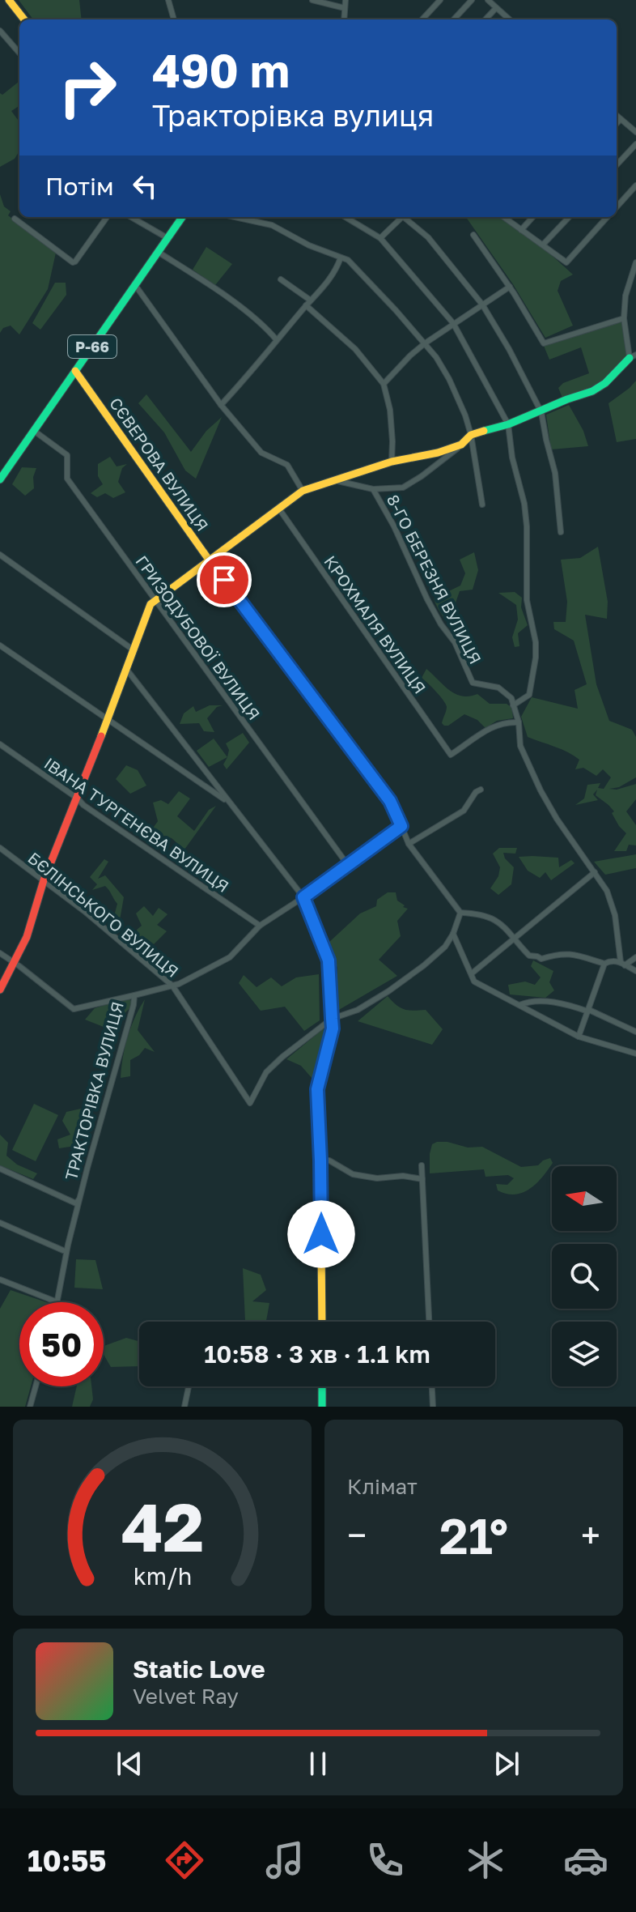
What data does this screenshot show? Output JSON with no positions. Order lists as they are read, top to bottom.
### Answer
{
  "streets": {
    "main road": ["Р-66", "СЄВЕРОВА ВУЛИЦЯ", "ТРАКТОРІВКА ВУЛИЦЯ"],
    "street": [
      "8-ГО БЕРЕЗНЯ ВУЛИЦЯ",
      "КРОХМАЛЯ ВУЛИЦЯ",
      "ГРИЗОДУБОВОЇ ВУЛИЦЯ",
      "ІВАНА ТУРГЕНЄВА ВУЛИЦЯ",
      "БЄЛІНСЬКОГО ВУЛИЦЯ"
    ]
  },
  "crossings": [
    ["Р-66", "СЄВЕРОВА ВУЛИЦЯ"],
    ["Р-66", "ГРИЗОДУБОВОЇ ВУЛИЦЯ"],
    ["СЄВЕРОВА ВУЛИЦЯ", "ТРАКТОРІВКА ВУЛИЦЯ"],
    ["ГРИЗОДУБОВОЇ ВУЛИЦЯ", "ТРАКТОРІВКА ВУЛИЦЯ"],
    ["ІВАНА ТУРГЕНЄВА ВУЛИЦЯ", "ТРАКТОРІВКА ВУЛИЦЯ"],
    ["БЄЛІНСЬКОГО ВУЛИЦЯ", "ТРАКТОРІВКА ВУЛИЦЯ"]
  ],
  "north": "left",
  "page": {
    "turn": ["490 m", "Тракторівка вулиця"],
    "then": "Потім",
    "limit": "50",
    "trip": "10:58 · 3 хв · 1.1 km",
    "tile": "Клімат",
    "heat": ["−", "21°", "+"],
    "song": ["Static Love", "Velvet Ray"],
    "tabs": "10:55",
    "gauge": ["42", "km/h"]
  }
}
